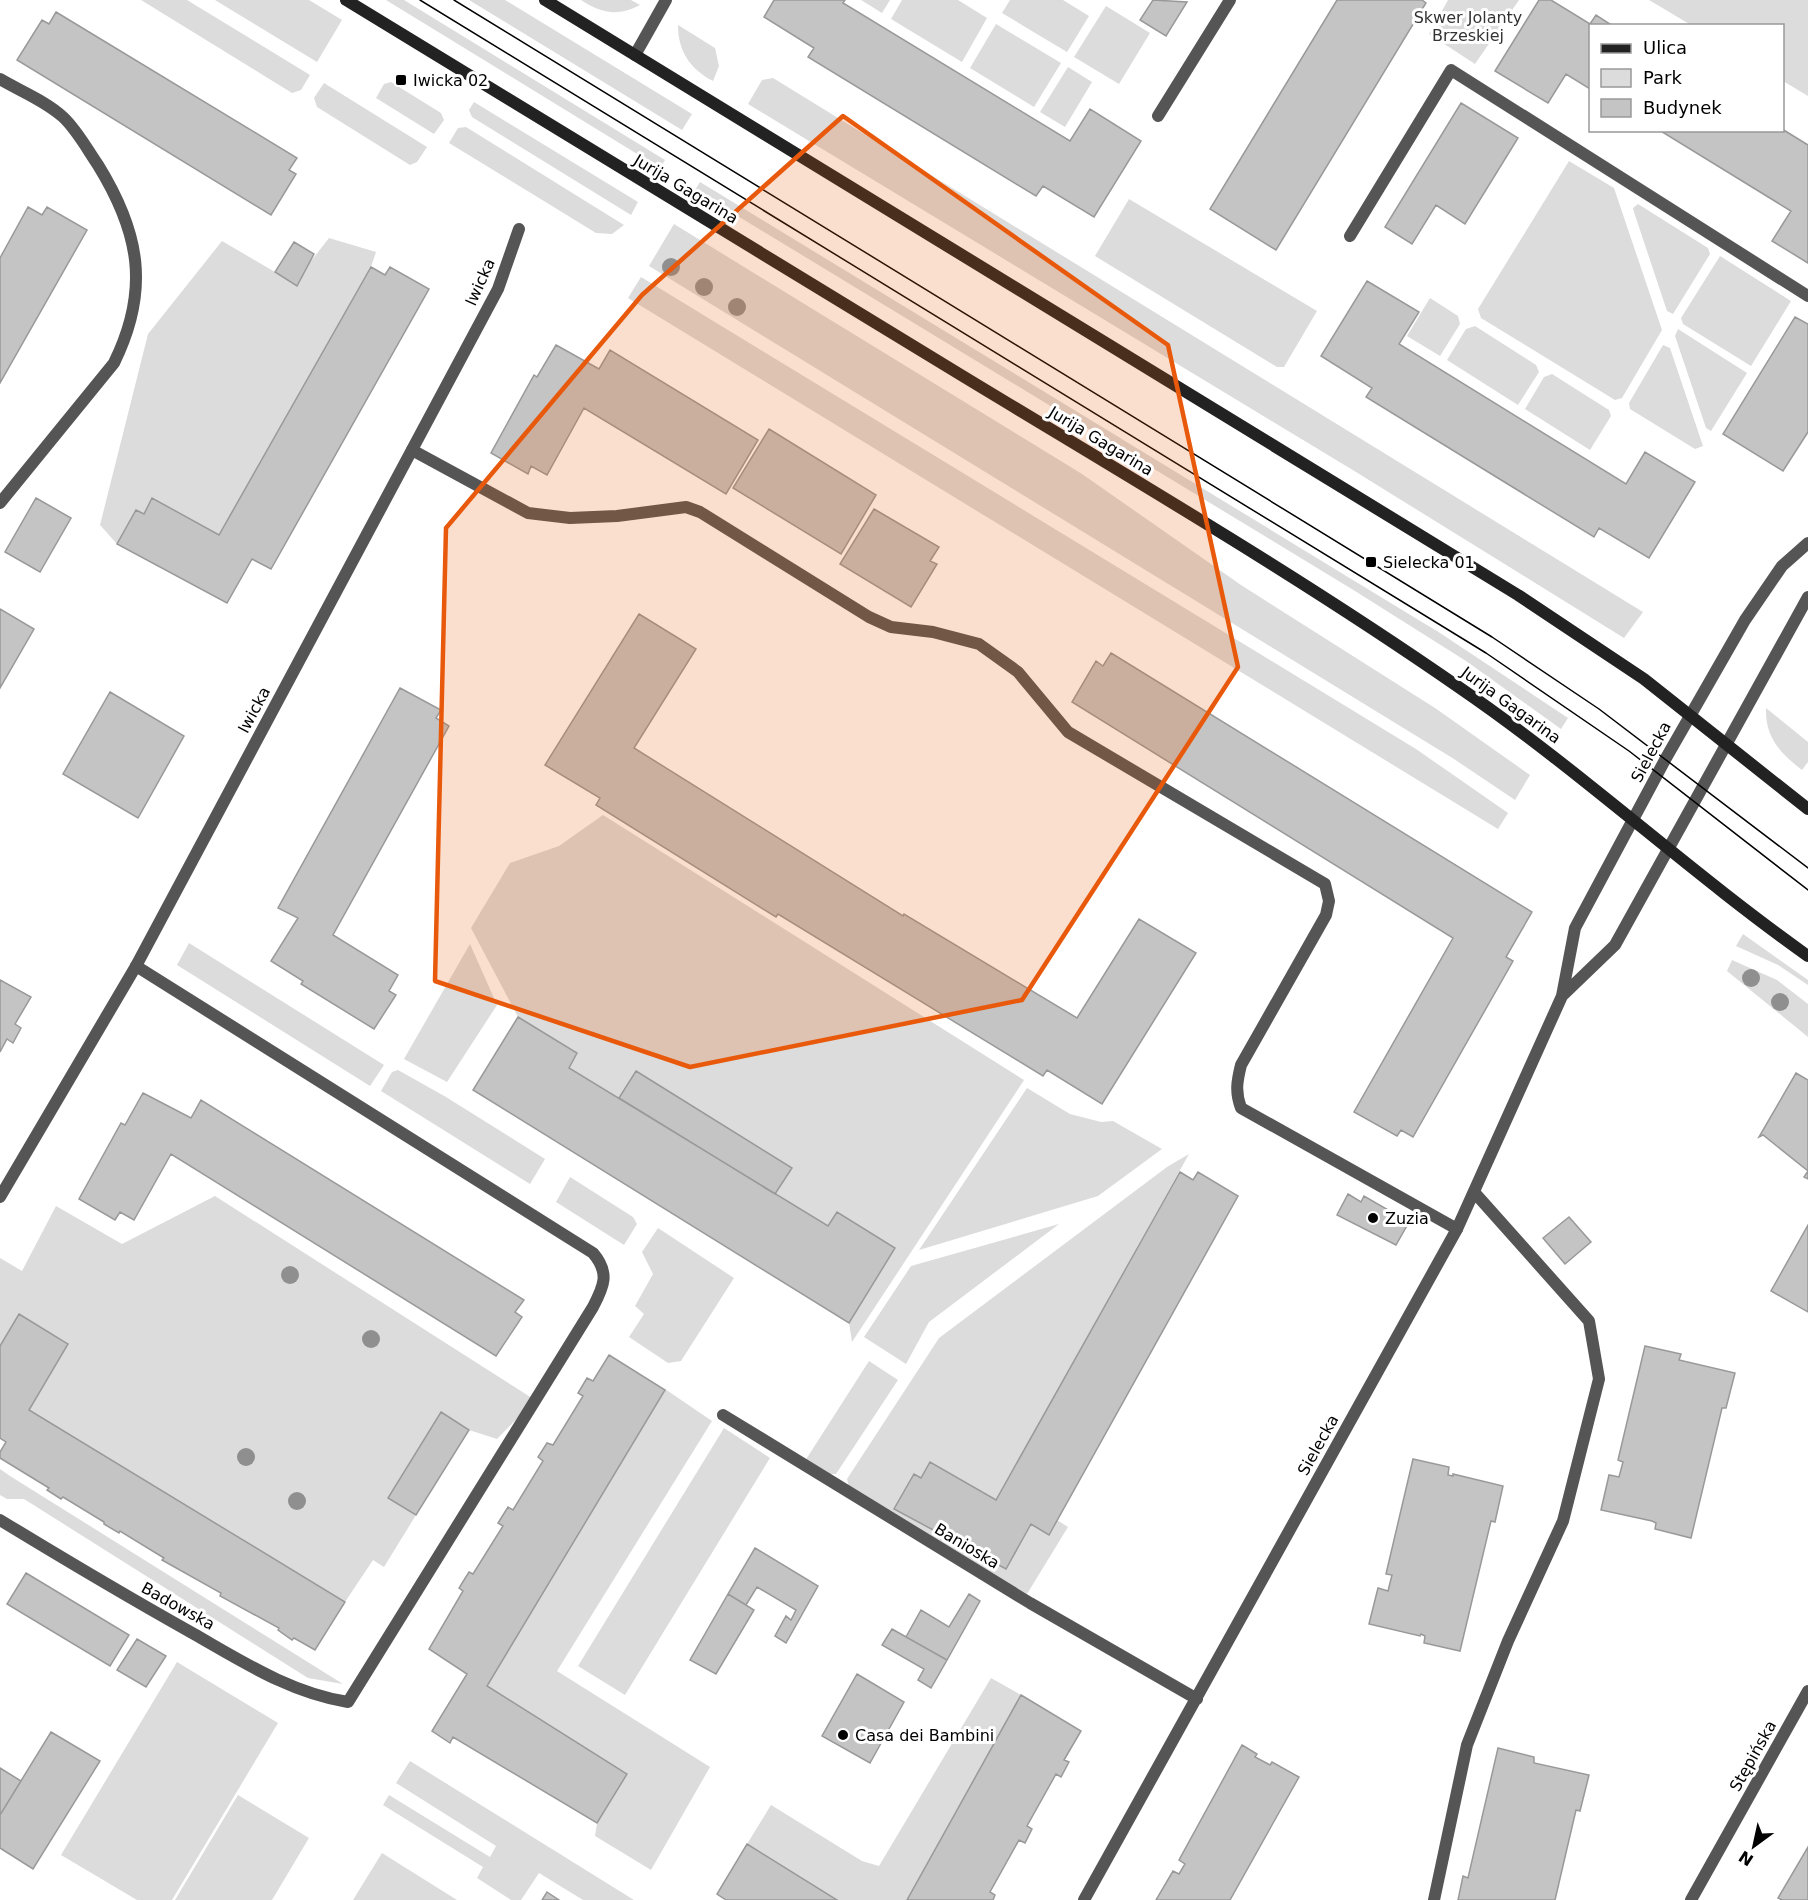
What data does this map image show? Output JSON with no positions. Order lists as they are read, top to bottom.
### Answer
{
  "streets": {
    "main road": ["Jurija Gagarina"],
    "street": [
      "Iwicka",
      "Sielecka",
      "Banioska",
      "Badowska",
      "Stępińska"
    ]
  },
  "crossings": [
    ["Jurija Gagarina", "Sielecka"],
    ["Iwicka", "Badowska"],
    ["Sielecka", "Banioska"]
  ],
  "parks": ["Skwer Jolanty Brzeskiej"],
  "places": {
    "transit": ["Iwicka 02", "Sielecka 01"],
    "other": ["Zuzia", "Casa dei Bambini"]
  },
  "legend": ["Ulica", "Park", "Budynek"],
  "north": "bottom left"
}
